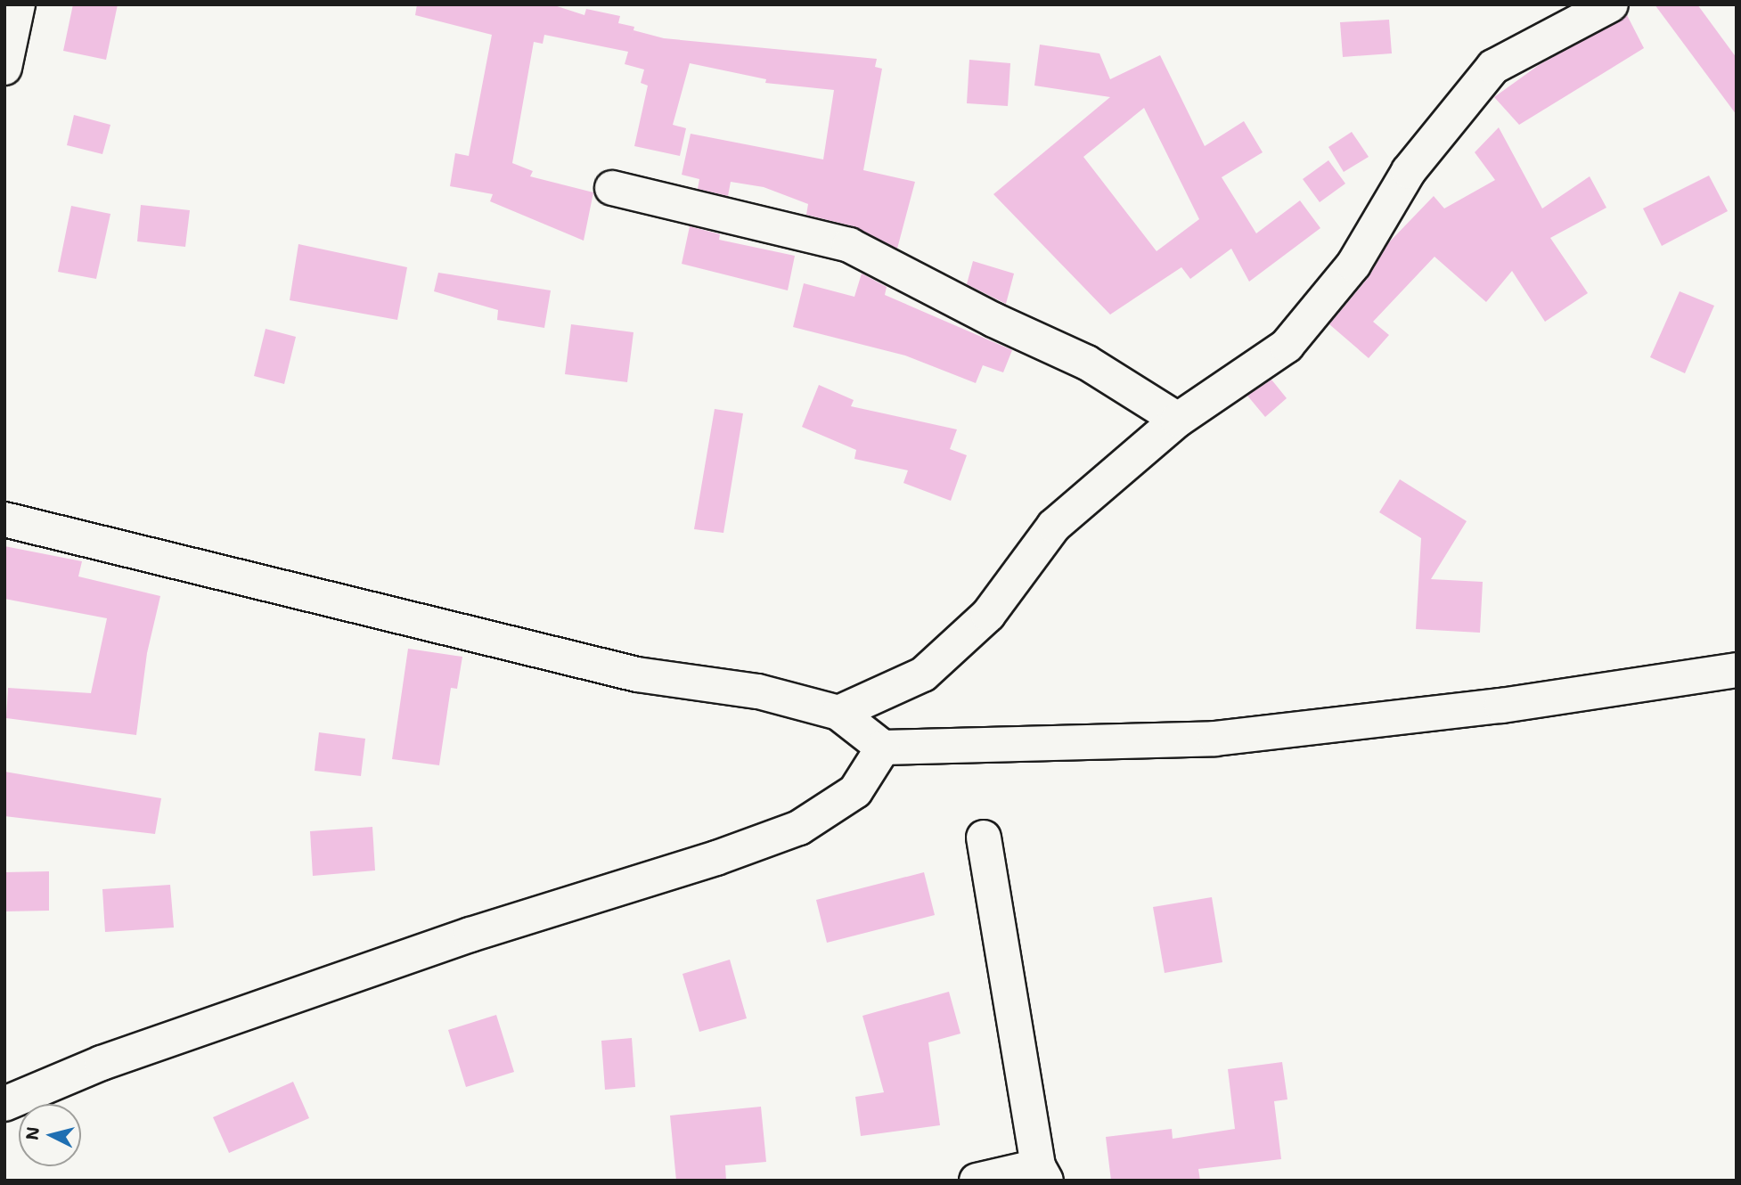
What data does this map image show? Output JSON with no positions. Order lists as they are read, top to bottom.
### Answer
{
  "north": "left"
}
